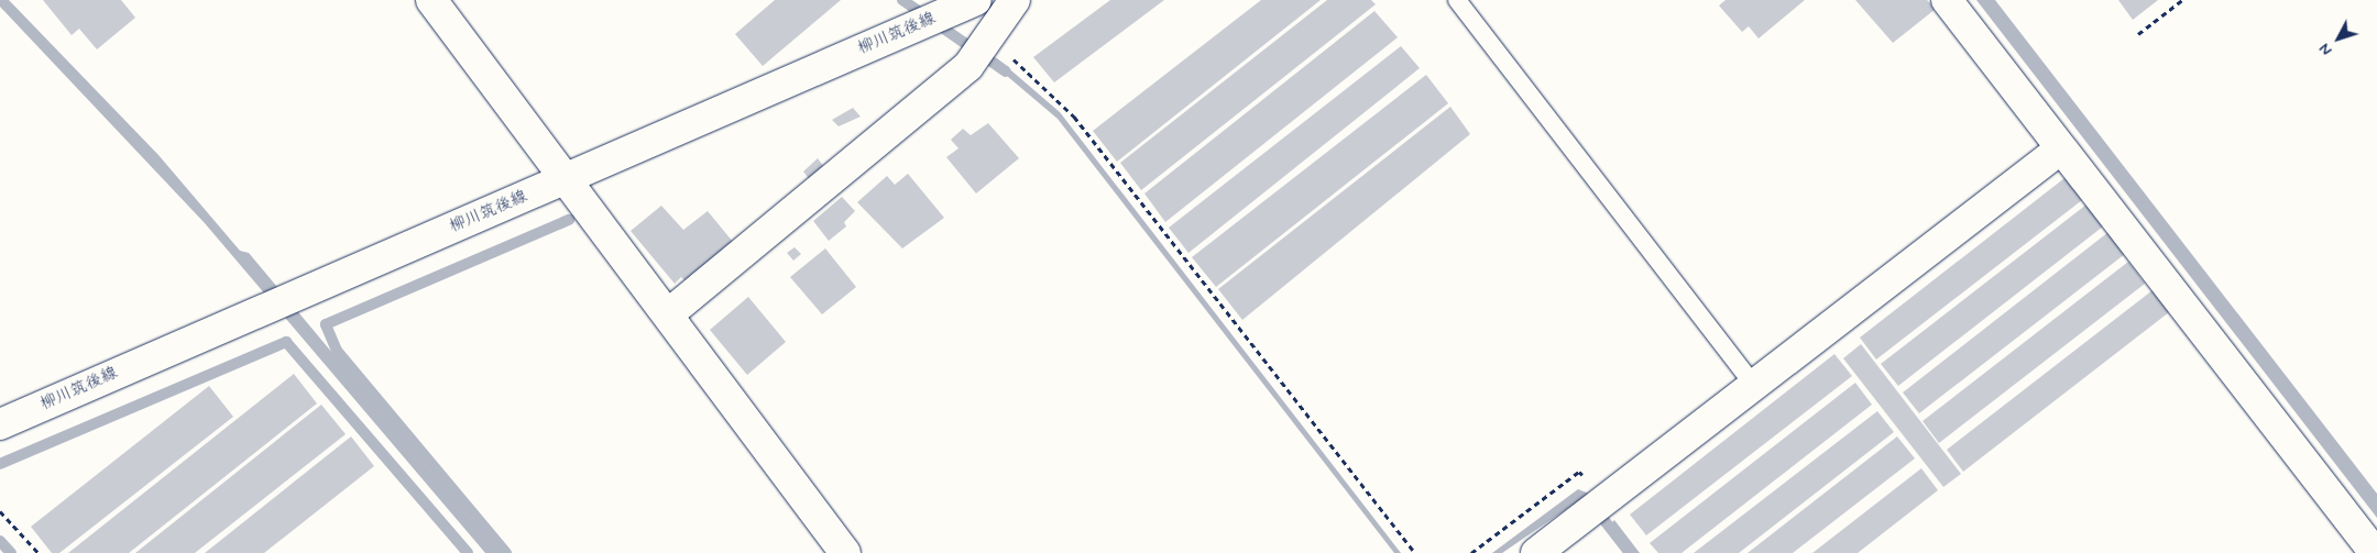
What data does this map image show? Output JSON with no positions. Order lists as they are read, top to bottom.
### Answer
{
  "streets": {
    "street": ["柳川筑後線"]
  },
  "north": "bottom left"
}
